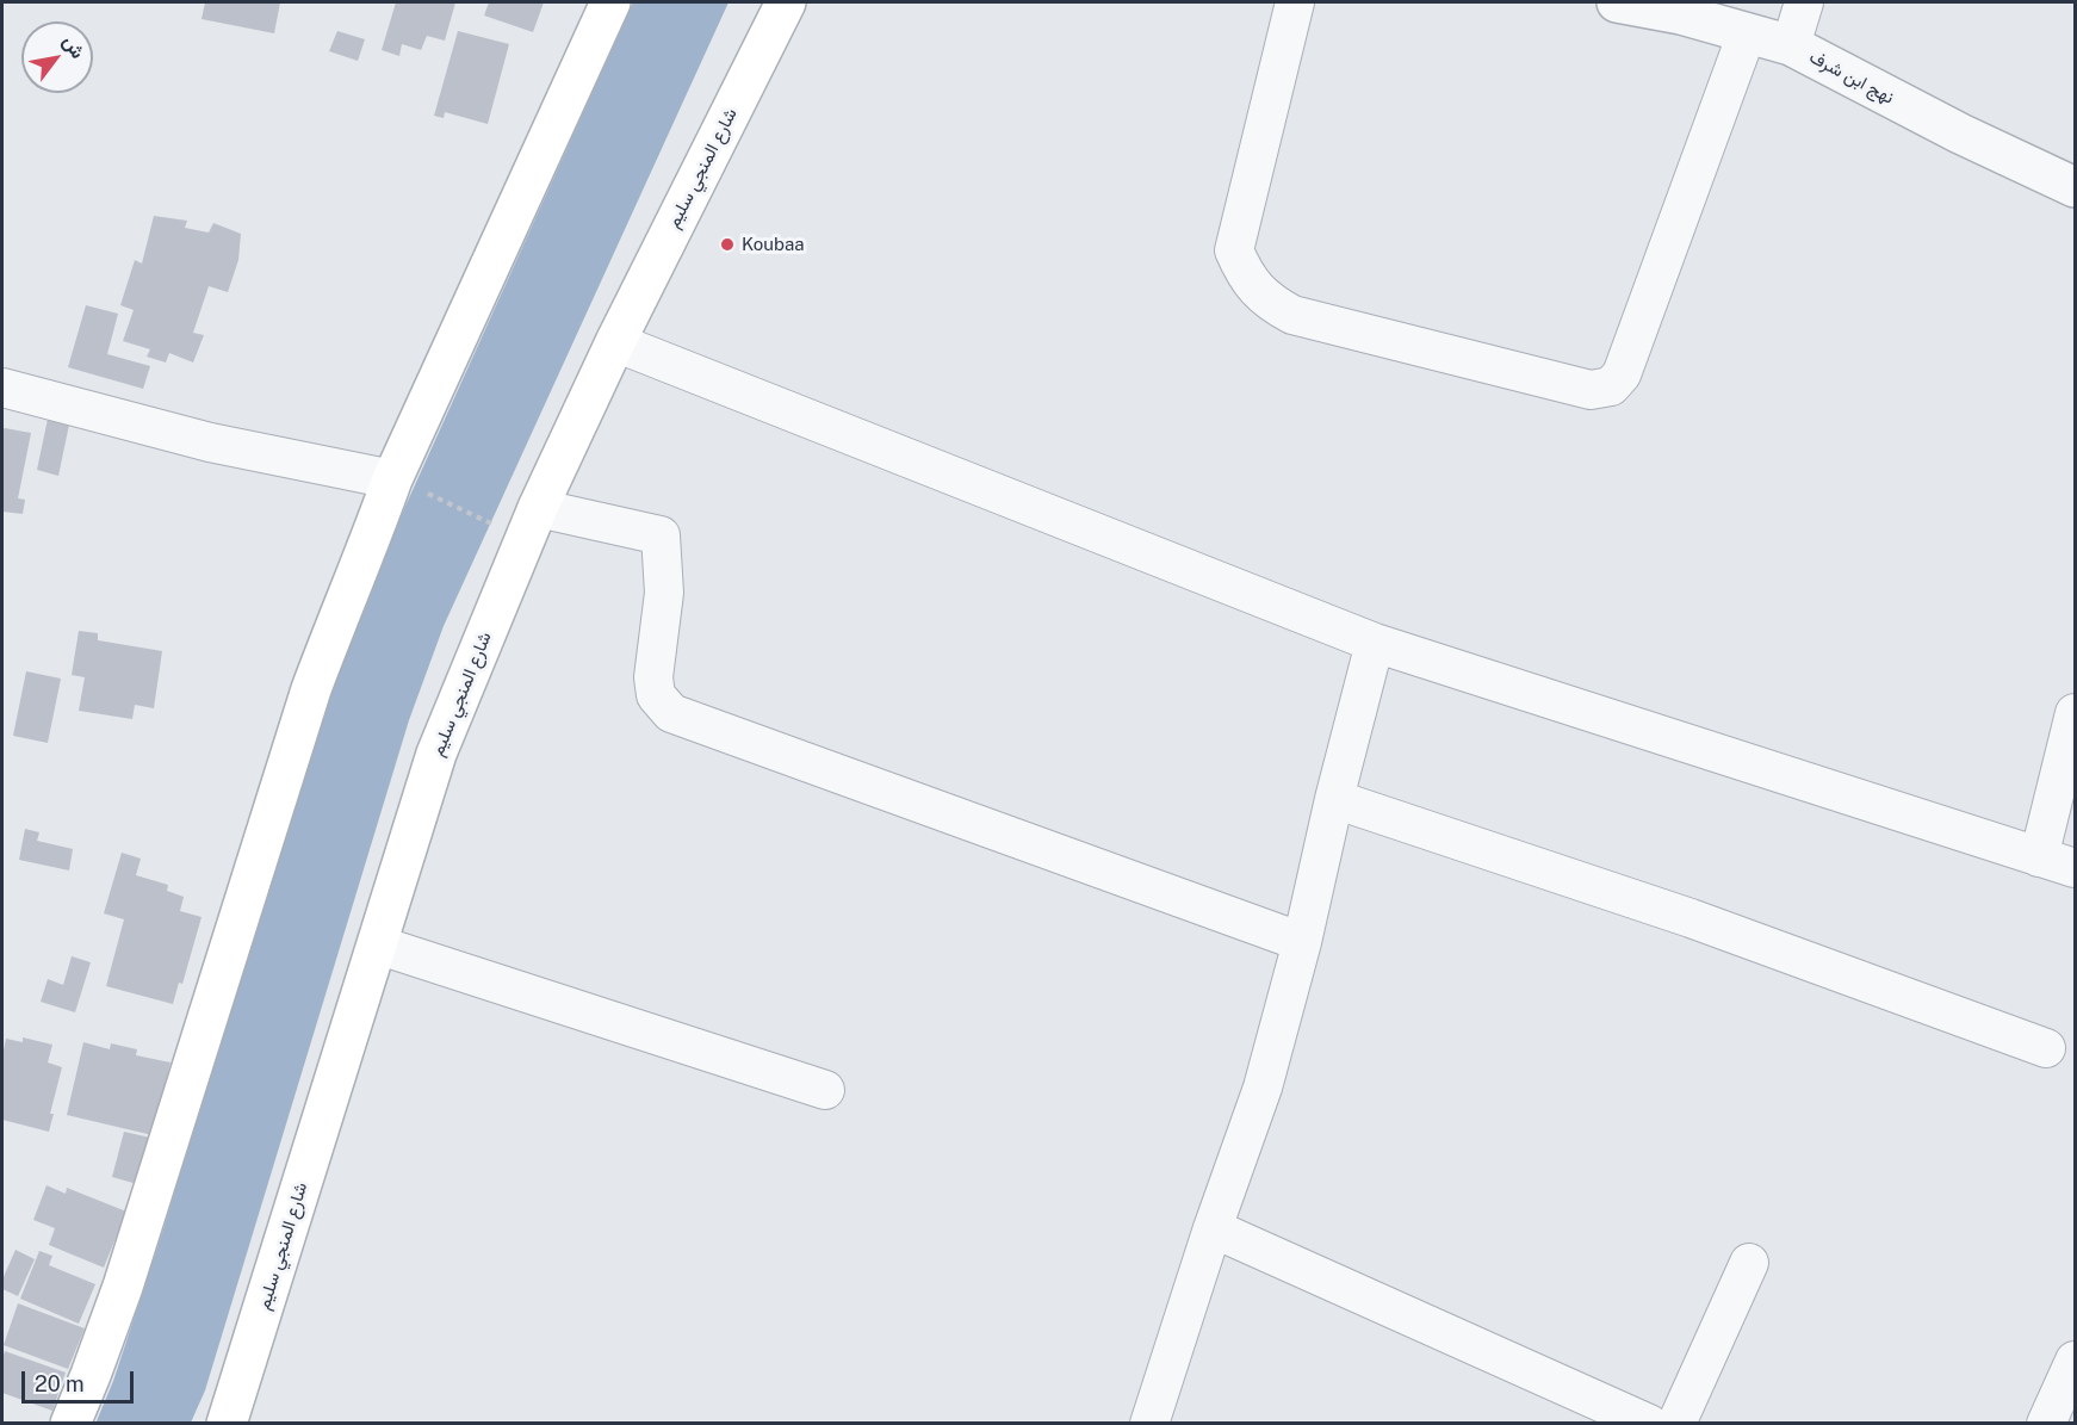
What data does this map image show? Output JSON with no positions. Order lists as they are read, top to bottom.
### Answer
{
  "streets": {
    "main road": ["شارع المنجي سليم"],
    "street": ["نهج ابن شرف"]
  },
  "places": ["Koubaa"],
  "scale_bar": "20 m",
  "north": "top right"
}
